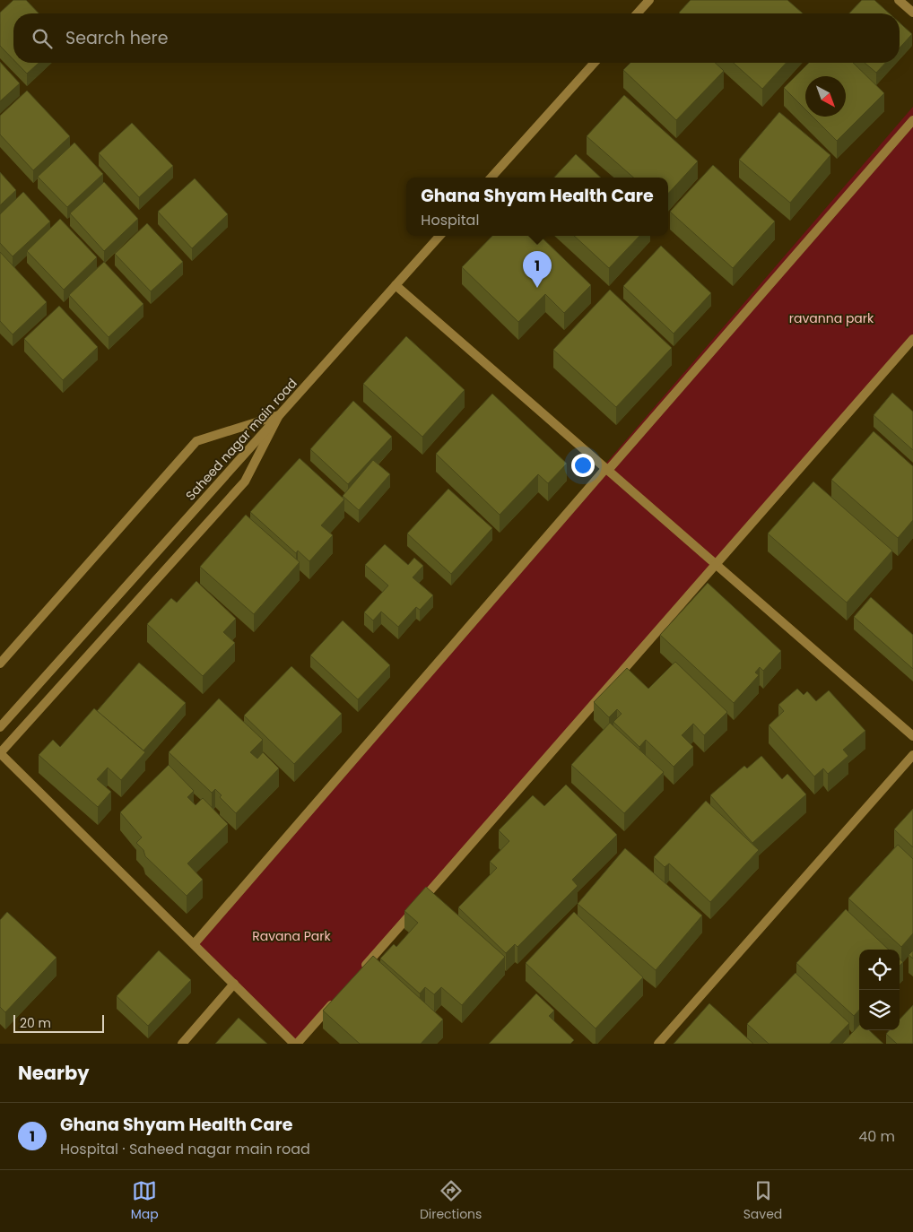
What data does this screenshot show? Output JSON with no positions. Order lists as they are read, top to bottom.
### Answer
{
  "streets": {
    "street": ["Saheed nagar main road"]
  },
  "parks": ["ravanna park", "Ravana Park"],
  "scale_bar": "20 m",
  "north": "bottom right",
  "page": {
    "search": "Search here",
    "popup": ["Ghana Shyam Health Care", "Hospital"],
    "pins": "1",
    "scale": "20 m",
    "heading": "Nearby",
    "list": [
      {
        "mark": "1",
        "name": "Ghana Shyam Health Care",
        "note": "Hospital · Saheed nagar main road",
        "value": "40 m"
      }
    ],
    "nav": ["Map", "Directions", "Saved"]
  }
}
